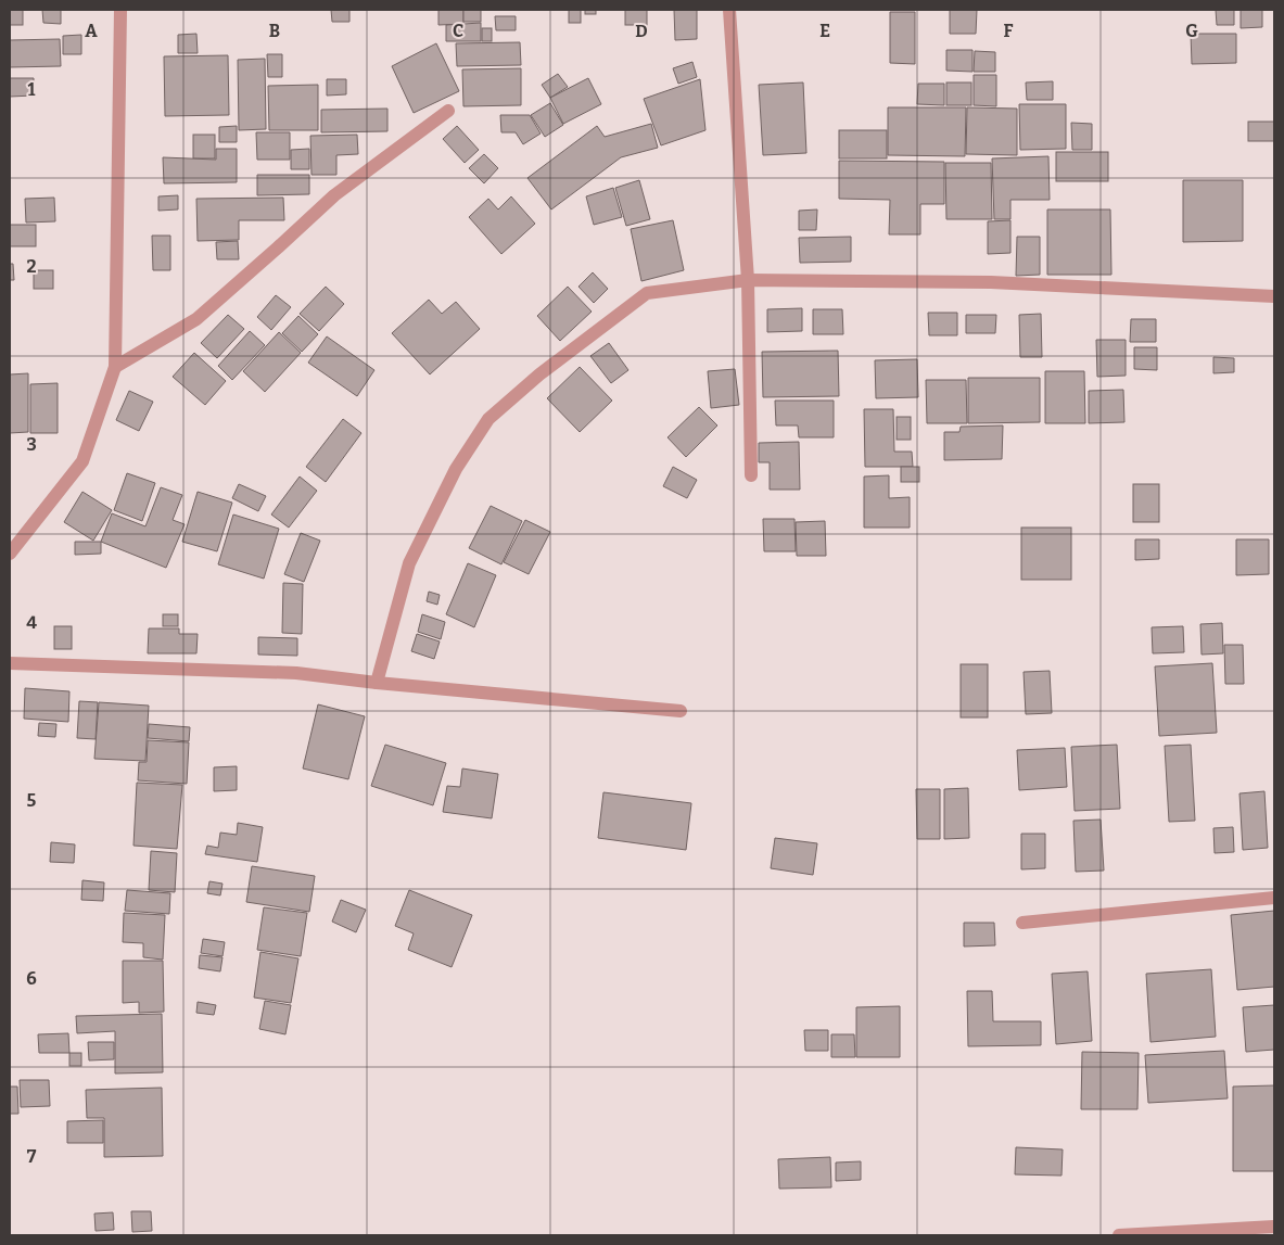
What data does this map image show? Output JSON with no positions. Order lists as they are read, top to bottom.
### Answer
{
  "grid": {
    "columns": [
      "A",
      "B",
      "C",
      "D",
      "E",
      "F",
      "G"
    ],
    "rows": [
      "1",
      "2",
      "3",
      "4",
      "5",
      "6",
      "7"
    ]
  }
}
